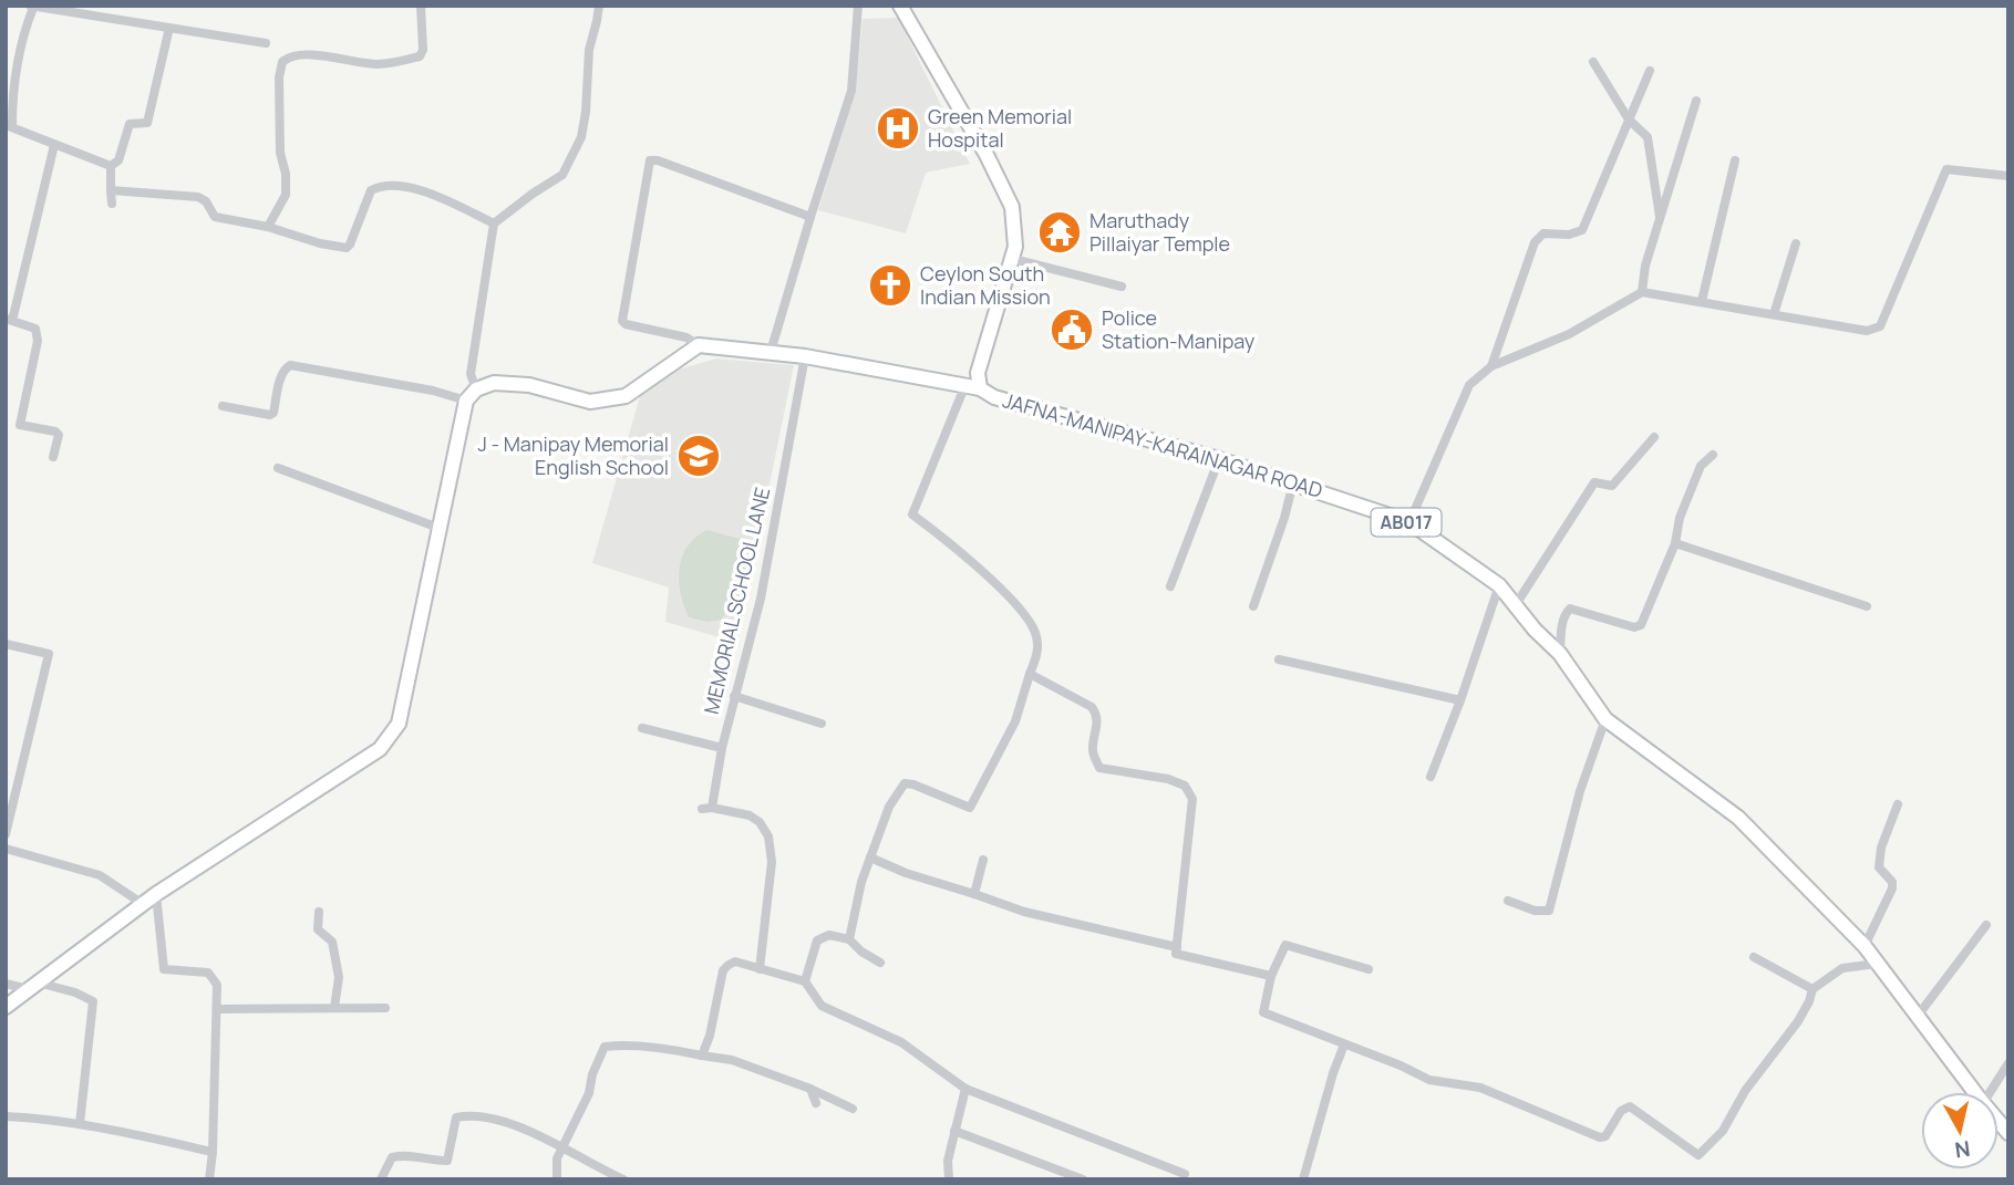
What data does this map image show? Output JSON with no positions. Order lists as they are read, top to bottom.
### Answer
{
  "streets": {
    "main road": ["JAFNA-MANIPAY-KARAINAGAR ROAD", "AB017"],
    "street": ["MEMORIAL SCHOOL LANE"]
  },
  "places": {
    "hospital": ["Green Memorial Hospital"],
    "temple": ["Maruthady Pillaiyar Temple"],
    "church": ["Ceylon South Indian Mission"],
    "public building": ["Police Station-Manipay"],
    "school or university": ["J - Manipay Memorial English School"]
  },
  "north": "bottom"
}
